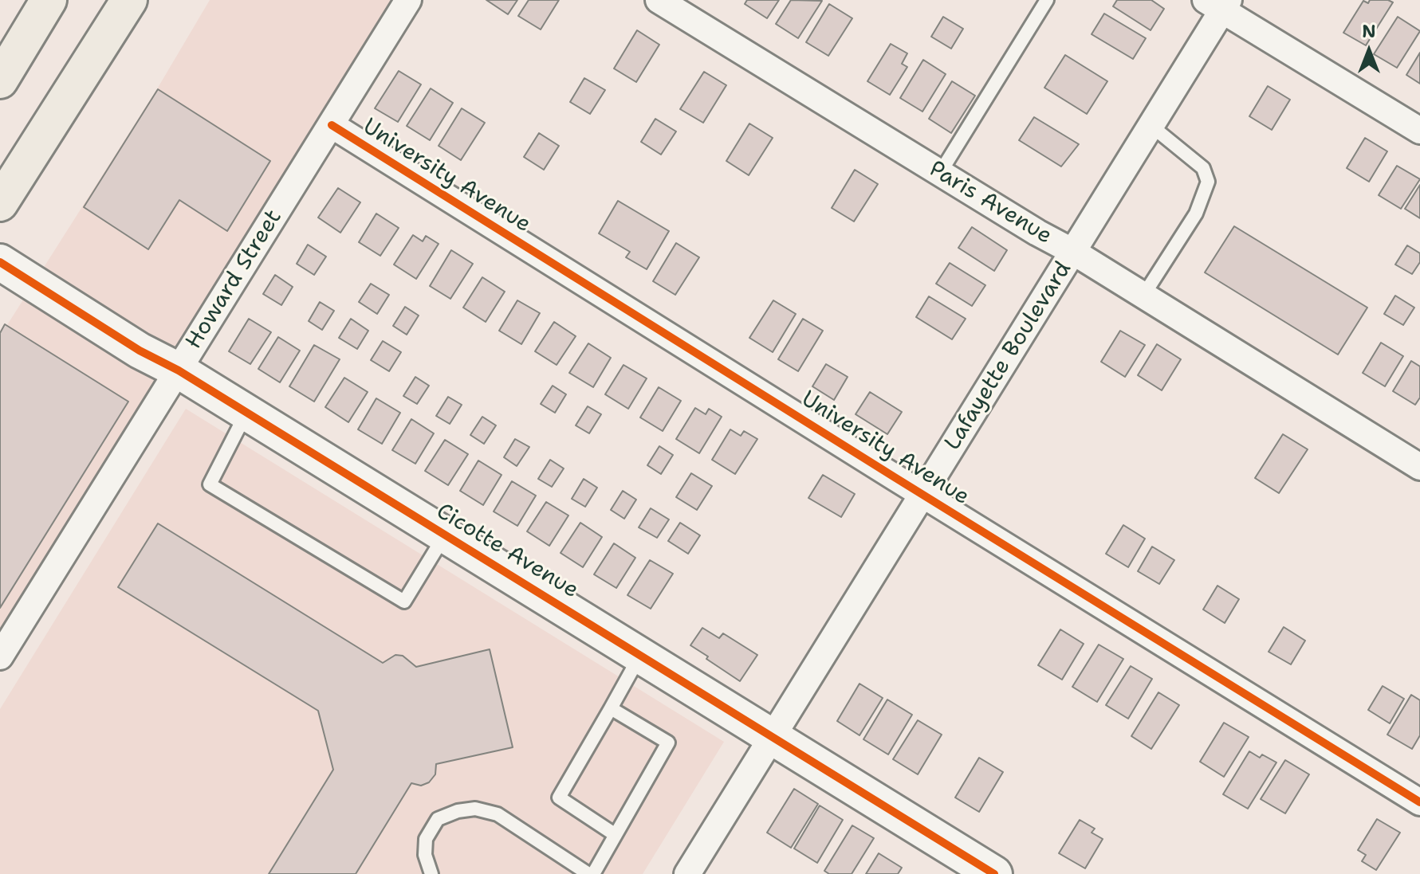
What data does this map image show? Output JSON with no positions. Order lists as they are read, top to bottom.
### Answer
{
  "streets": {
    "street": [
      "University Avenue",
      "Paris Avenue",
      "Howard Street",
      "Lafayette Boulevard",
      "Cicotte Avenue"
    ]
  },
  "crossings": [
    ["University Avenue", "Howard Street"],
    ["University Avenue", "Lafayette Boulevard"],
    ["Paris Avenue", "Lafayette Boulevard"],
    ["Howard Street", "Cicotte Avenue"],
    ["Lafayette Boulevard", "Cicotte Avenue"]
  ],
  "north": "top"
}
